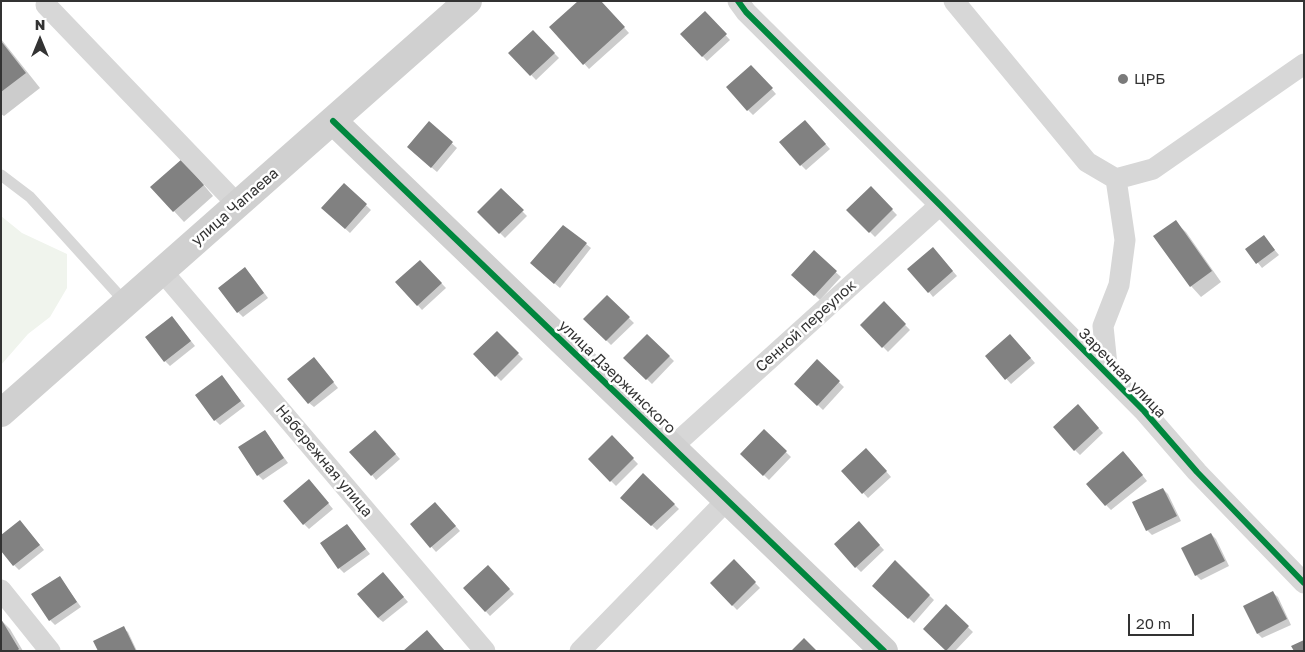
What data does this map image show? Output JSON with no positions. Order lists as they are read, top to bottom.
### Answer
{
  "streets": {
    "street": [
      "улица Чапаева",
      "Сенной переулок",
      "Заречная улица",
      "улица Дзержинского",
      "Набережная улица"
    ]
  },
  "crossings": [
    ["улица Чапаева", "улица Дзержинского"],
    ["улица Чапаева", "Набережная улица"],
    ["Сенной переулок", "Заречная улица"],
    ["Сенной переулок", "улица Дзержинского"]
  ],
  "places": ["ЦРБ"],
  "scale_bar": "20 m",
  "north": "top"
}
